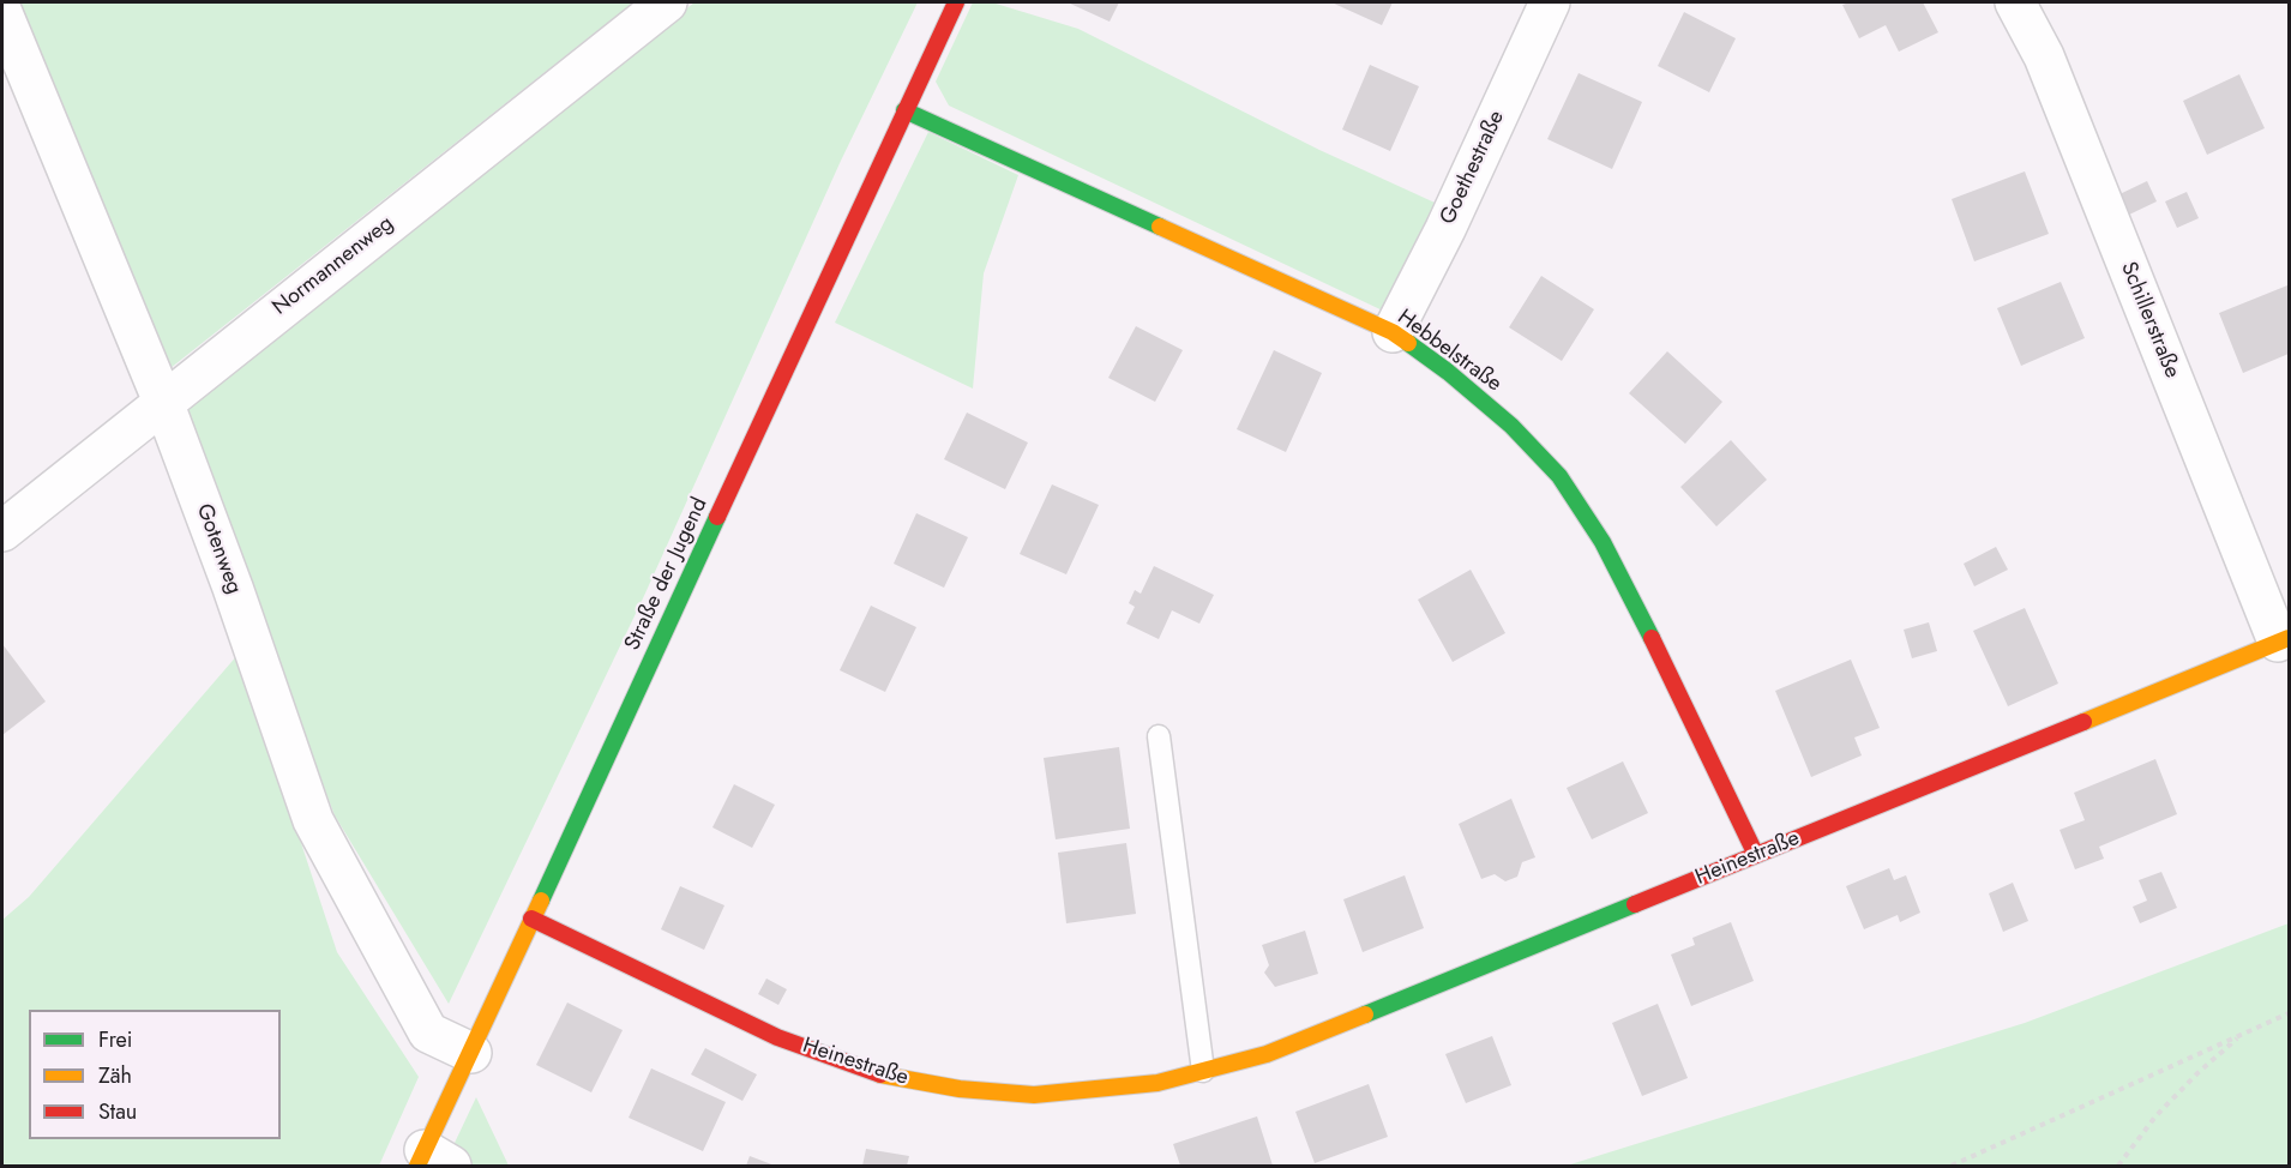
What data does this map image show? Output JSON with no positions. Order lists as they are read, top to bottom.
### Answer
{
  "streets": {
    "street": [
      "Goethestraße",
      "Normannenweg",
      "Schillerstraße",
      "Hebbelstraße",
      "Gotenweg",
      "Straße der Jugend",
      "Heinestraße"
    ]
  },
  "crossings": [
    ["Goethestraße", "Hebbelstraße"],
    ["Normannenweg", "Gotenweg"],
    ["Schillerstraße", "Heinestraße"],
    ["Hebbelstraße", "Straße der Jugend"],
    ["Hebbelstraße", "Heinestraße"],
    ["Gotenweg", "Straße der Jugend"],
    ["Straße der Jugend", "Heinestraße"]
  ],
  "legend": ["Frei", "Zäh", "Stau"]
}
